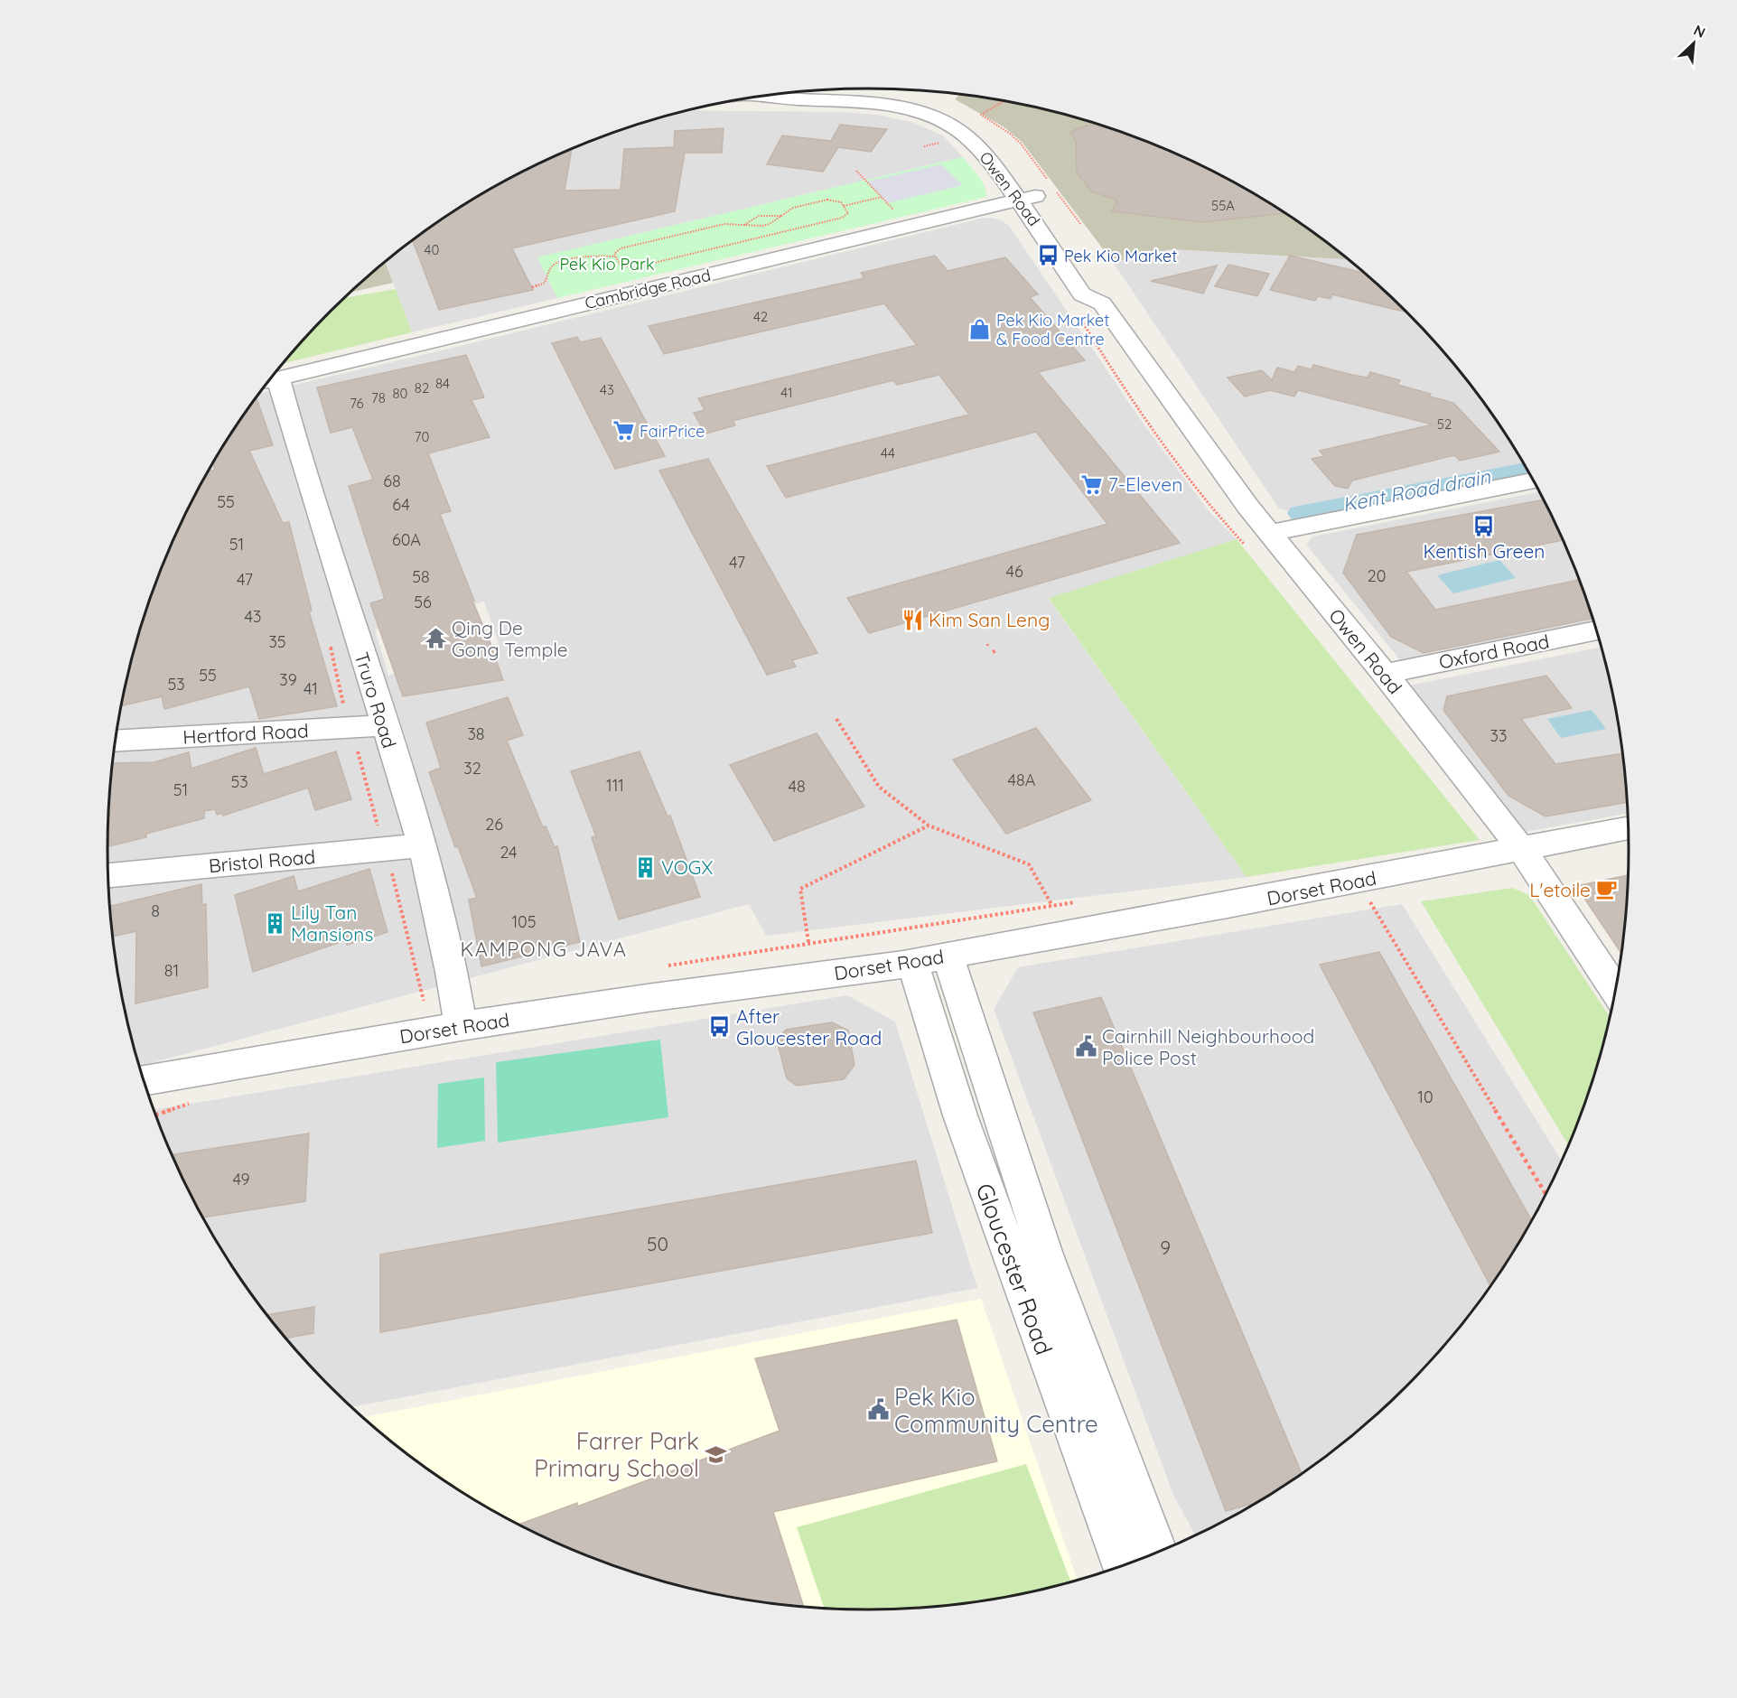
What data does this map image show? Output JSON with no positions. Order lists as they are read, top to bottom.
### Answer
{
  "streets": {
    "street": [
      "Owen Road",
      "Cambridge Road",
      "Oxford Road",
      "Truro Road",
      "Hertford Road",
      "Bristol Road",
      "Dorset Road",
      "Gloucester Road"
    ]
  },
  "crossings": [
    ["Owen Road", "Cambridge Road"],
    ["Owen Road", "Oxford Road"],
    ["Owen Road", "Dorset Road"],
    ["Cambridge Road", "Truro Road"],
    ["Truro Road", "Hertford Road"],
    ["Truro Road", "Bristol Road"],
    ["Truro Road", "Dorset Road"],
    ["Dorset Road", "Gloucester Road"]
  ],
  "districts": ["KAMPONG JAVA"],
  "water": ["Kent Road drain"],
  "parks": ["Pek Kio Park"],
  "places": {
    "bus stop": ["Pek Kio Market", "Kentish Green", "After Gloucester Road"],
    "shop": ["Pek Kio Market & Food Centre"],
    "supermarket": ["FairPrice", "7-Eleven"],
    "restaurant": ["Kim San Leng"],
    "temple": ["Qing De Gong Temple"],
    "building": ["VOGX", "Lily Tan Mansions"],
    "cafe": ["L'etoile"],
    "public building": ["Cairnhill Neighbourhood Police Post", "Pek Kio Community Centre"],
    "school or university": ["Farrer Park Primary School"]
  },
  "house_numbers": [
    "55A",
    "40",
    "42",
    "84",
    "82",
    "43",
    "41",
    "80",
    "78",
    "76",
    "52",
    "70",
    "44",
    "68",
    "55",
    "64",
    "60A",
    "51",
    "47",
    "46",
    "20",
    "58",
    "47",
    "56",
    "43",
    "35",
    "55",
    "39",
    "53",
    "41",
    "38",
    "33",
    "32",
    "48A",
    "53",
    "111",
    "48",
    "51",
    "26",
    "24",
    "8",
    "105",
    "81",
    "10",
    "49",
    "50",
    "9"
  ],
  "north": "top right"
}
